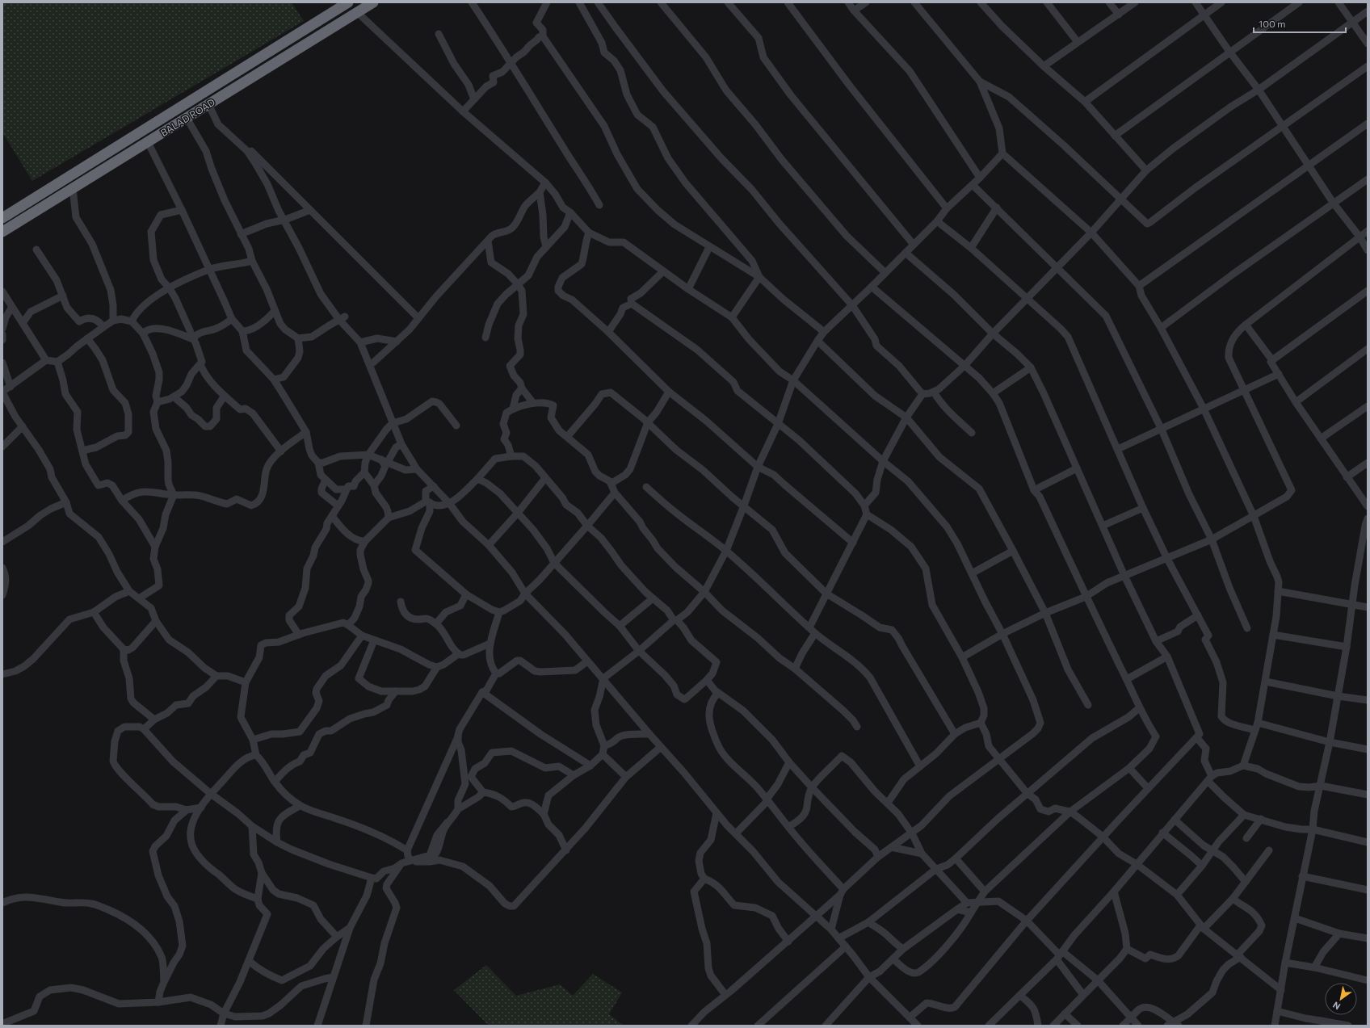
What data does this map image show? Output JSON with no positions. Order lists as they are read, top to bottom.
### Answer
{
  "streets": {
    "highway": ["BALAD ROAD"]
  },
  "scale_bar": "100 m",
  "north": "bottom left"
}
